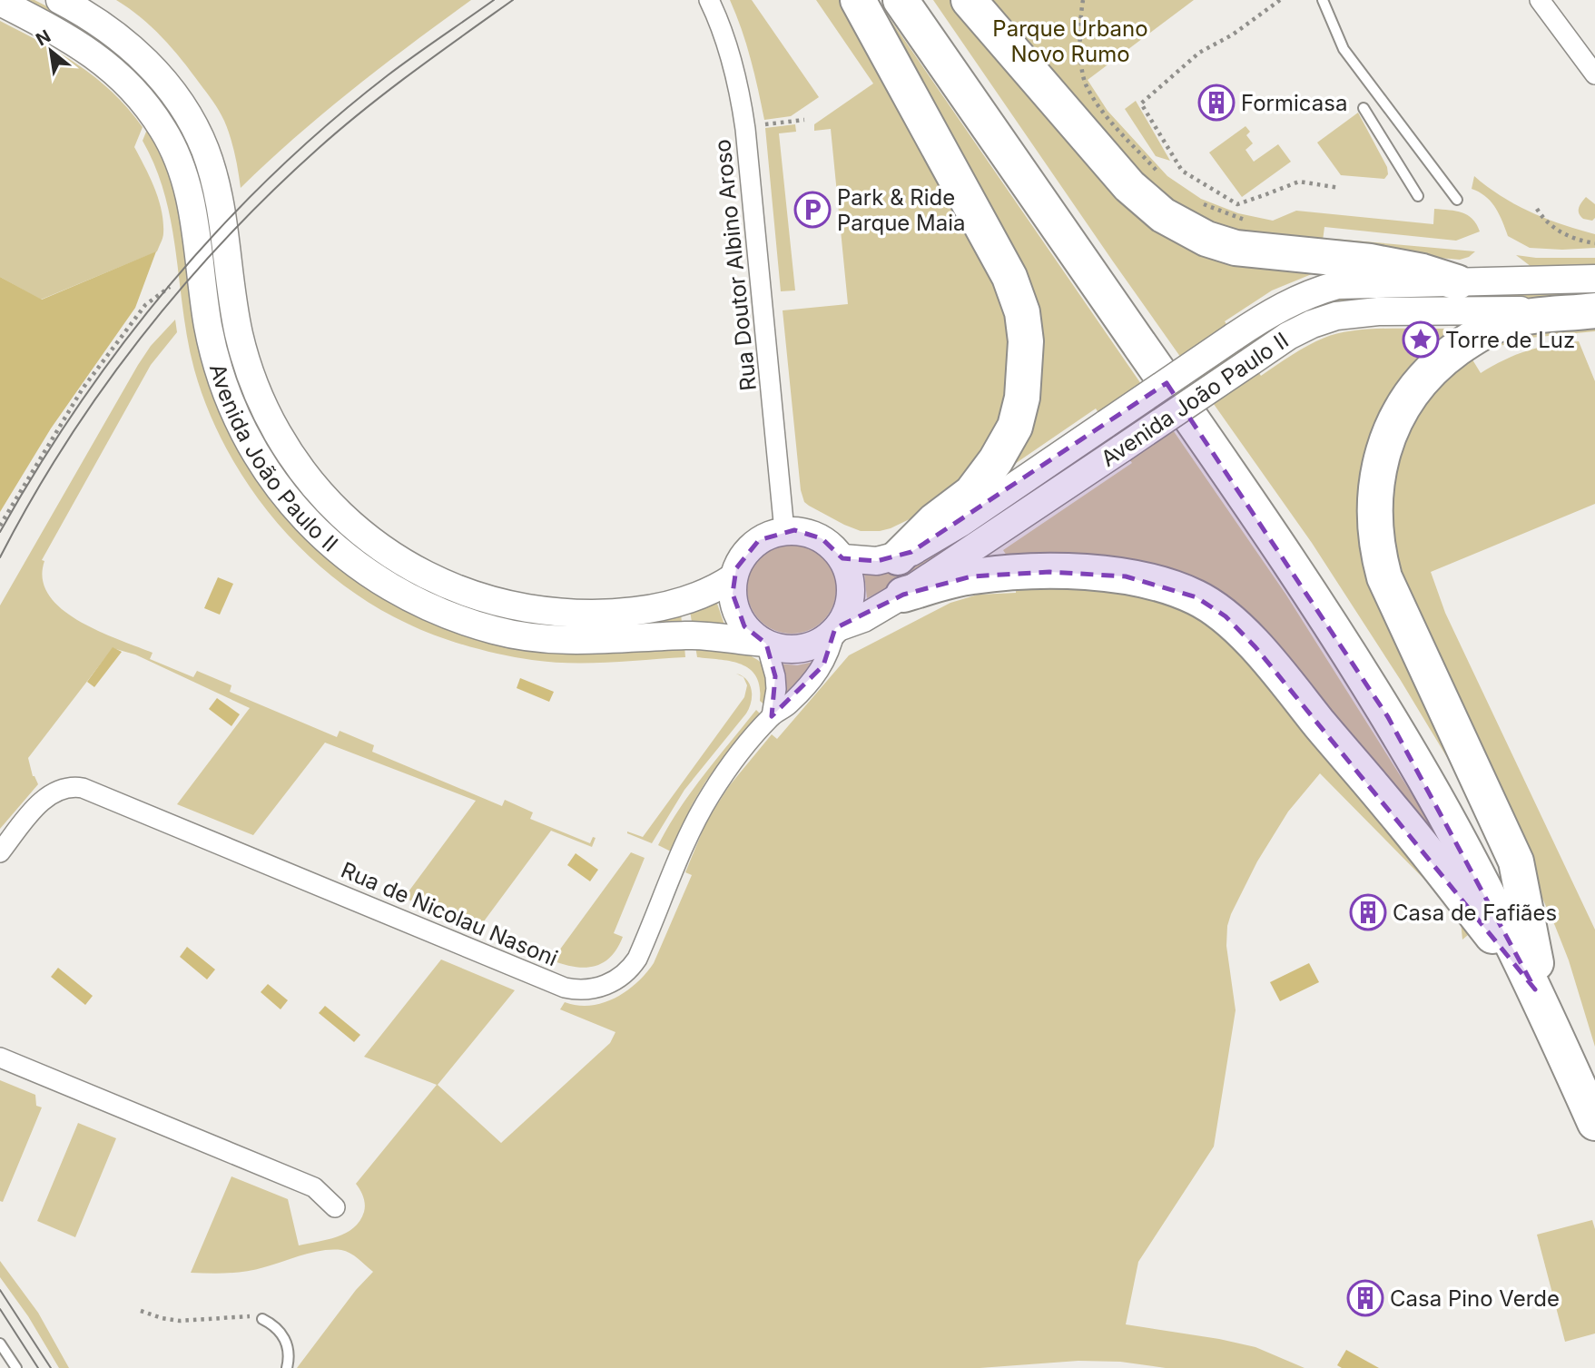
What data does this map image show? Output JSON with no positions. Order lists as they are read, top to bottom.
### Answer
{
  "streets": {
    "main road": ["Avenida João Paulo II"],
    "street": ["Rua Doutor Albino Aroso", "Rua de Nicolau Nasoni"]
  },
  "crossings": [
    ["Rua Doutor Albino Aroso", "Avenida João Paulo II"],
    ["Rua Doutor Albino Aroso", "Rua de Nicolau Nasoni"],
    ["Avenida João Paulo II", "Rua de Nicolau Nasoni"]
  ],
  "parks": ["Parque Urbano Novo Rumo"],
  "places": {
    "building": ["Formicasa", "Casa de Fafiães", "Casa Pino Verde"],
    "parking": ["Park & Ride Parque Maia"],
    "place": ["Torre de Luz"]
  },
  "north": "top left"
}
